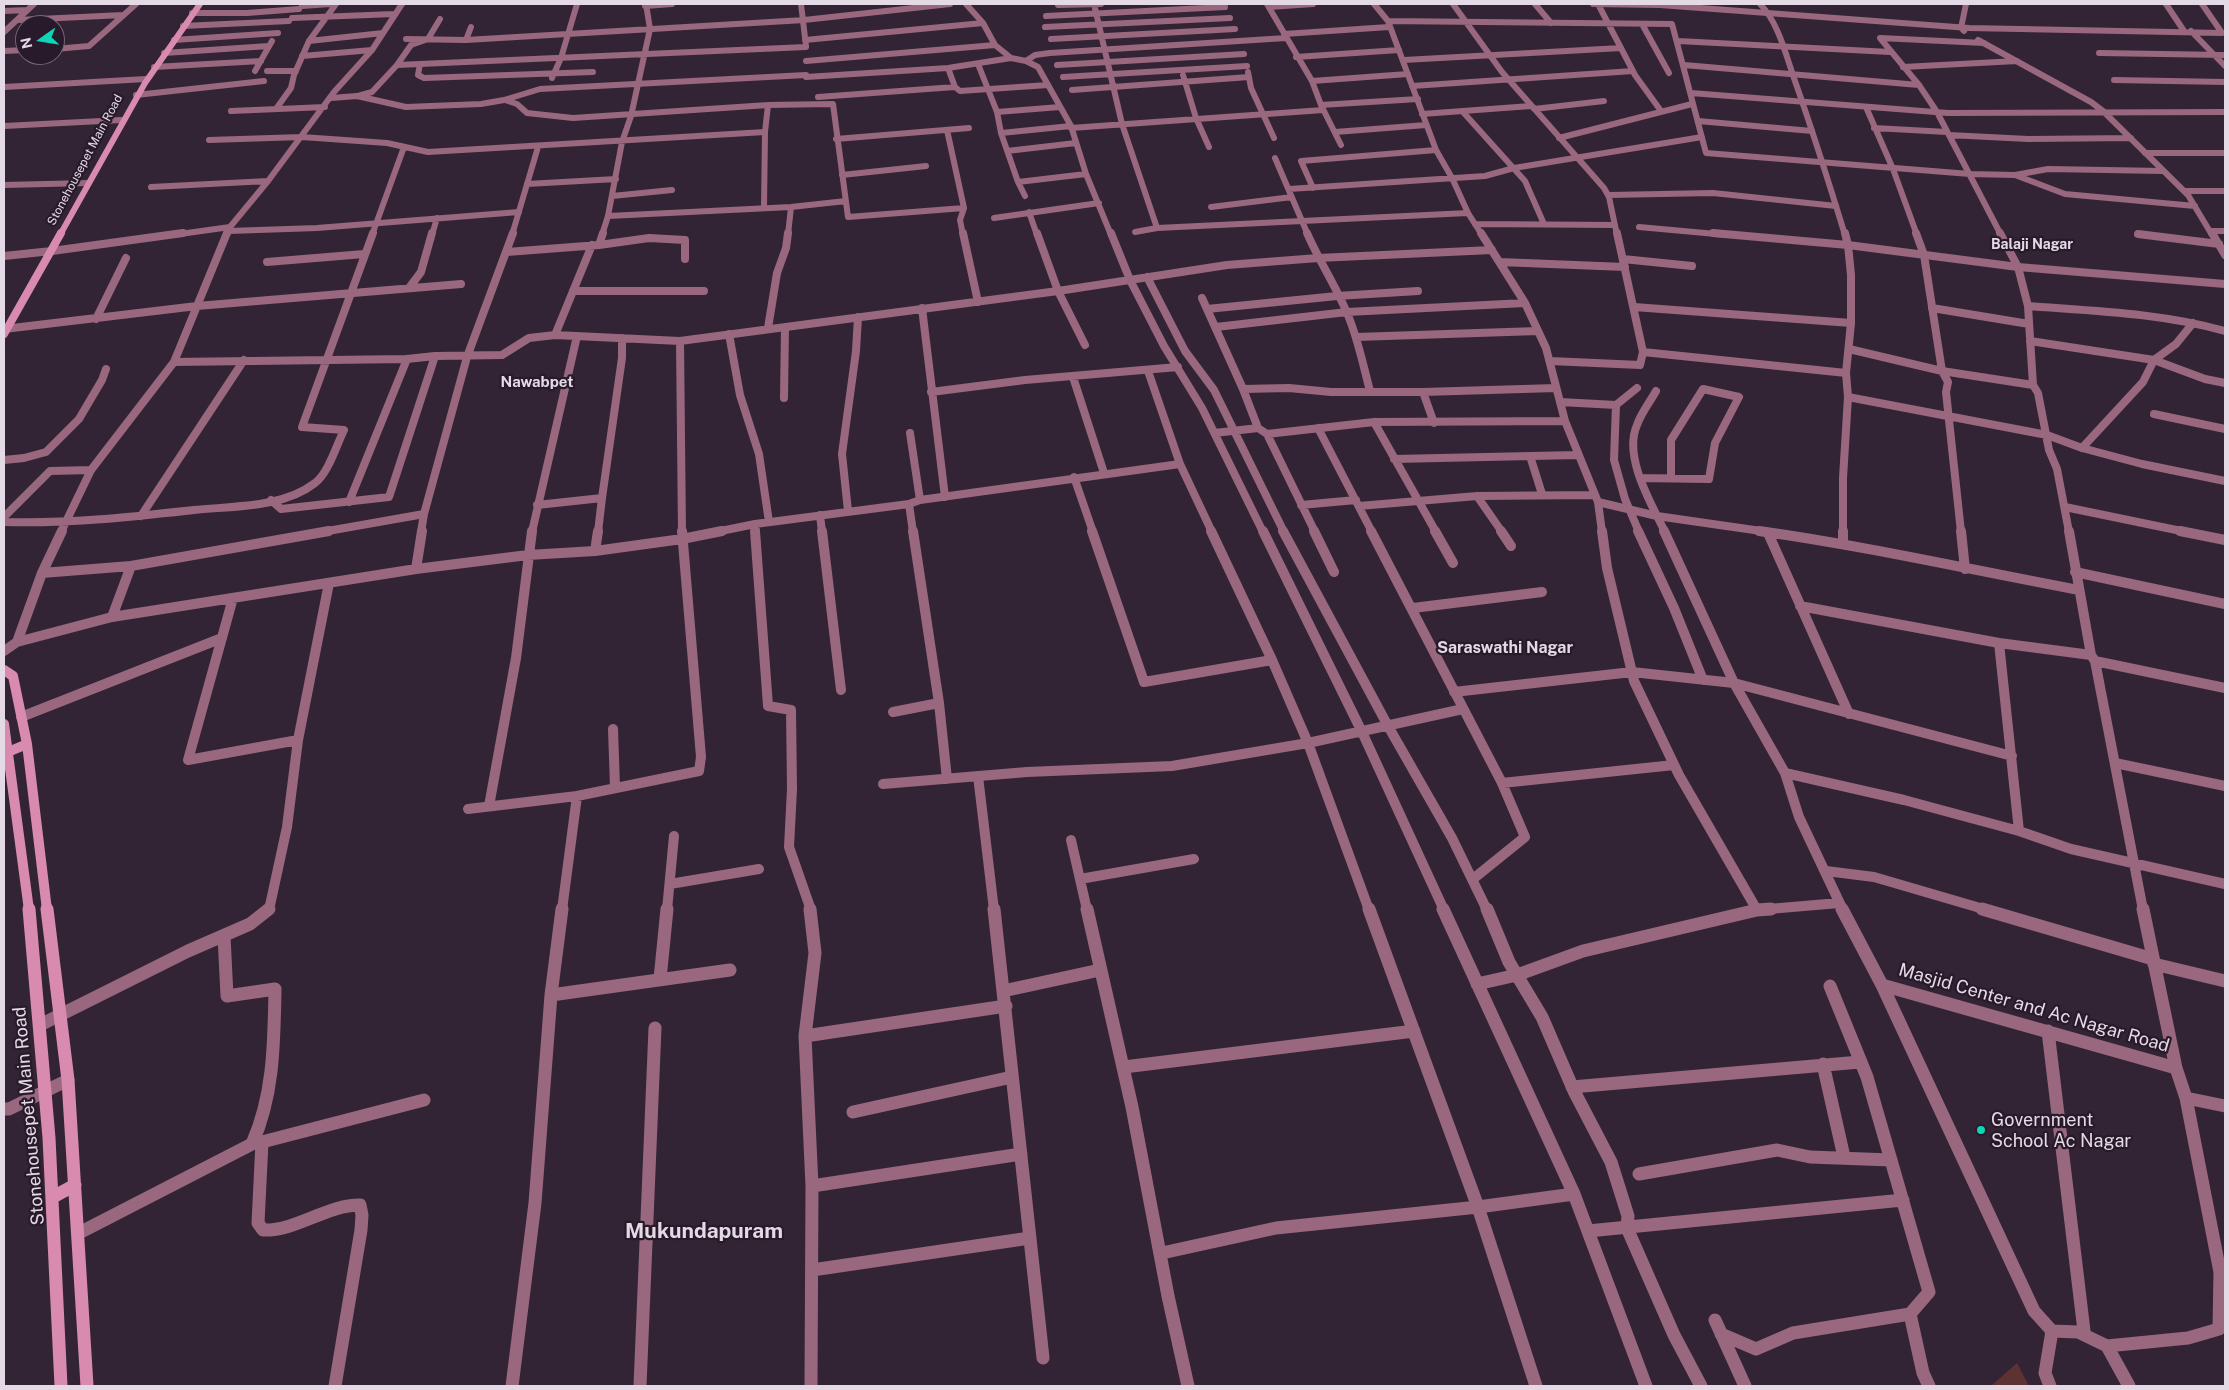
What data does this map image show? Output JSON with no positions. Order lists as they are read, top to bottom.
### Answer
{
  "streets": {
    "main road": ["Stonehousepet Main Road"],
    "street": ["Masjid Center and Ac Nagar Road"]
  },
  "districts": [
    "Balaji Nagar",
    "Nawabpet",
    "Saraswathi Nagar",
    "Mukundapuram"
  ],
  "places": ["Government School Ac Nagar"],
  "north": "left"
}
